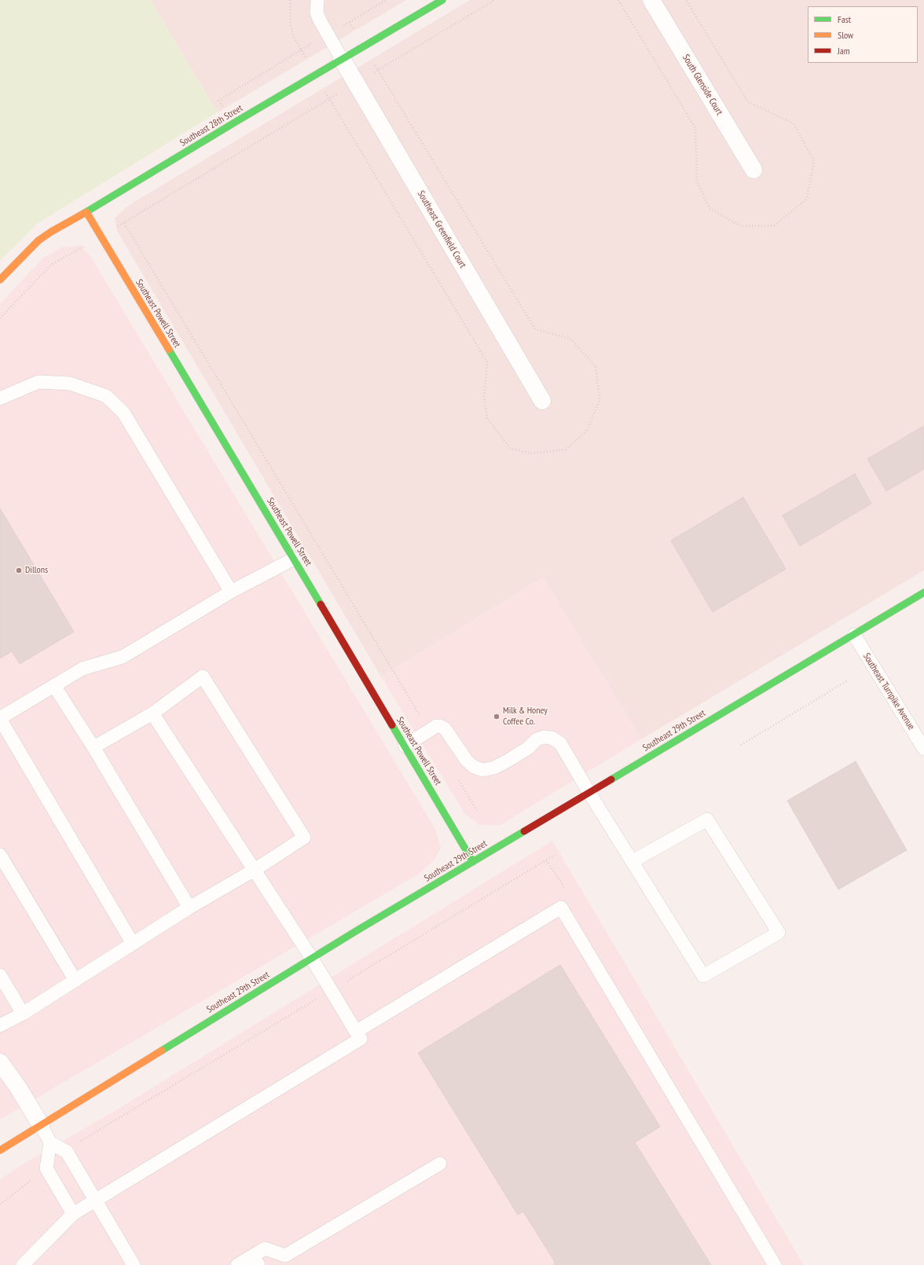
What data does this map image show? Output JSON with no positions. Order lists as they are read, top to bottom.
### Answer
{
  "streets": {
    "street": [
      "South Glenside Court",
      "Southeast 28th Street",
      "Southeast Greenfield Court",
      "Southeast Powell Street",
      "Southeast 29th Street"
    ],
    "lane": ["Southeast Turnpike Avenue"]
  },
  "crossings": [
    ["Southeast 28th Street", "Southeast Greenfield Court"],
    ["Southeast 28th Street", "Southeast Powell Street"],
    ["Southeast Powell Street", "Southeast 29th Street"],
    ["Southeast Turnpike Avenue", "Southeast 29th Street"]
  ],
  "places": ["Dillons", "Milk & Honey Coffee Co."],
  "legend": ["Fast", "Slow", "Jam"]
}
